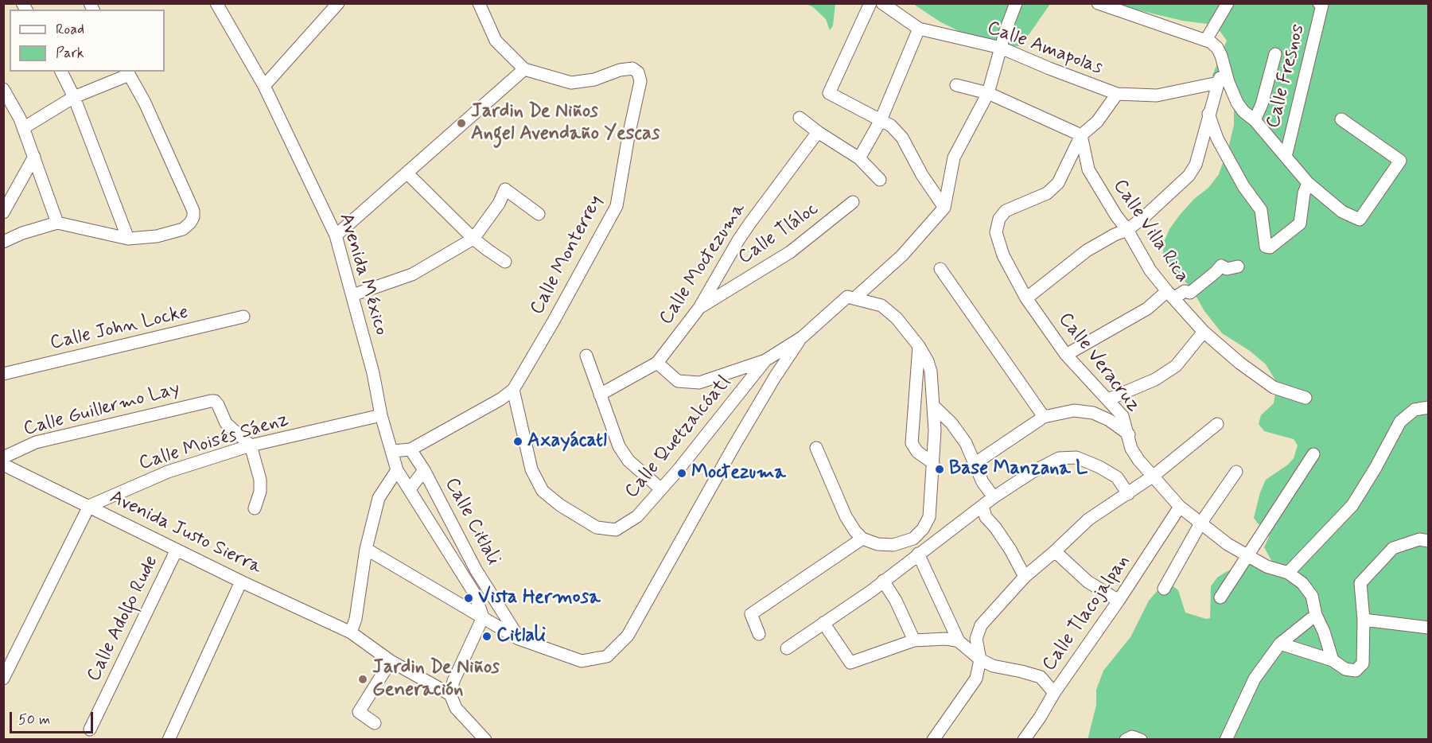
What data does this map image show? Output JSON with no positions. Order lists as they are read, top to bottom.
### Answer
{
  "streets": {
    "street": [
      "Calle Amapolas",
      "Calle Fresnos",
      "Calle Villa Rica",
      "Calle Tláloc",
      "Calle Monterrey",
      "Calle Moctezuma",
      "Avenida México",
      "Calle John Locke",
      "Calle Veracruz",
      "Calle Guillermo Lay",
      "Calle Quetzalcóatl",
      "Calle Moisés Sáenz",
      "Calle Citlali",
      "Avenida Justo Sierra",
      "Calle Tlacojalpan",
      "Calle Adolfo Rude"
    ]
  },
  "crossings": [
    ["Calle Villa Rica", "Calle Veracruz"],
    ["Calle Tláloc", "Calle Moctezuma"],
    ["Calle Monterrey", "Calle Quetzalcóatl"],
    ["Avenida México", "Calle Moisés Sáenz"],
    ["Calle Veracruz", "Calle Tlacojalpan"],
    ["Calle Guillermo Lay", "Calle Moisés Sáenz"],
    ["Calle Quetzalcóatl", "Calle Citlali"],
    ["Calle Moisés Sáenz", "Avenida Justo Sierra"],
    ["Avenida Justo Sierra", "Calle Adolfo Rude"]
  ],
  "places": [
    "Jardin De Niños Angel Avendaño Yescas",
    "Axayácatl",
    "Base Manzana L",
    "Moctezuma",
    "Vista Hermosa",
    "Citlali",
    "Jardin De Niños Generación"
  ],
  "legend": ["Road", "Park"],
  "scale_bar": "50 m"
}
